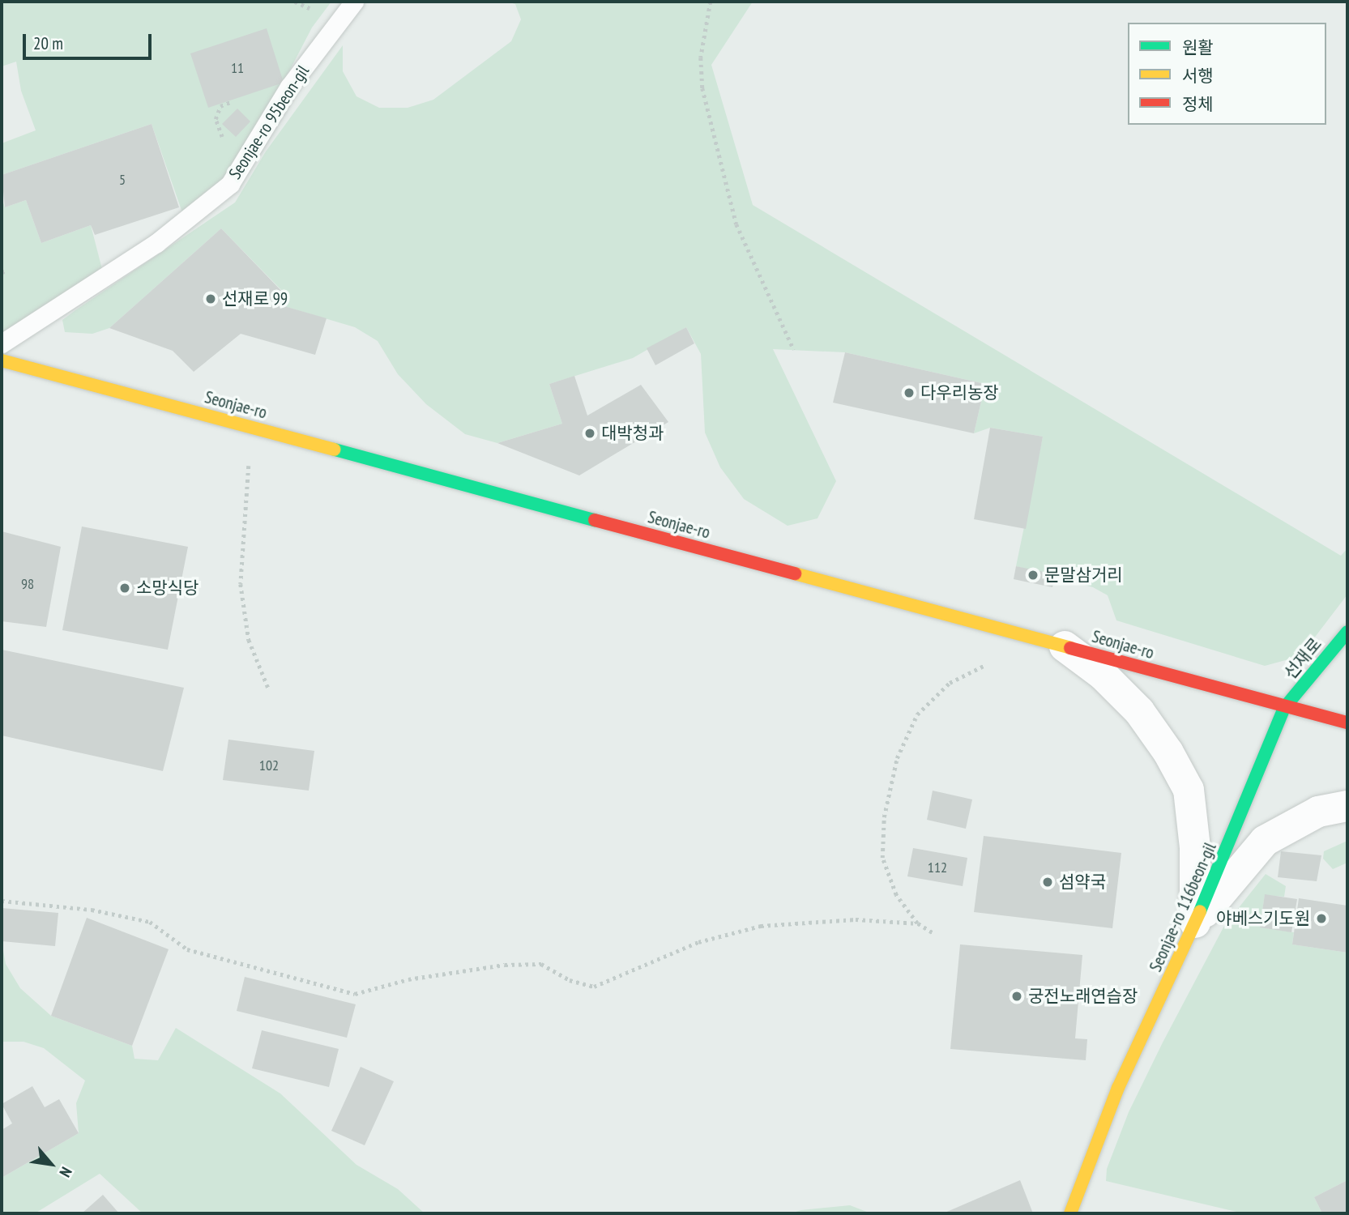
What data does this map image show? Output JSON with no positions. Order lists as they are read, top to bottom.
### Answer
{
  "streets": {
    "street": ["Seonjae-ro", "선재로", "Seonjae-ro 116beon-gil"],
    "lane": ["Seonjae-ro 95beon-gil"]
  },
  "crossings": [
    ["Seonjae-ro", "선재로"],
    ["Seonjae-ro", "Seonjae-ro 116beon-gil"],
    ["선재로", "Seonjae-ro 116beon-gil"]
  ],
  "places": [
    "선재로 99",
    "다우리농장",
    "대박청과",
    "문말삼거리",
    "소망식당",
    "섬약국",
    "야베스기도원",
    "궁전노래연습장"
  ],
  "house_numbers": [
    "11",
    "5",
    "98",
    "102",
    "112"
  ],
  "legend": ["원활", "서행", "정체"],
  "scale_bar": "20 m",
  "north": "bottom right"
}
